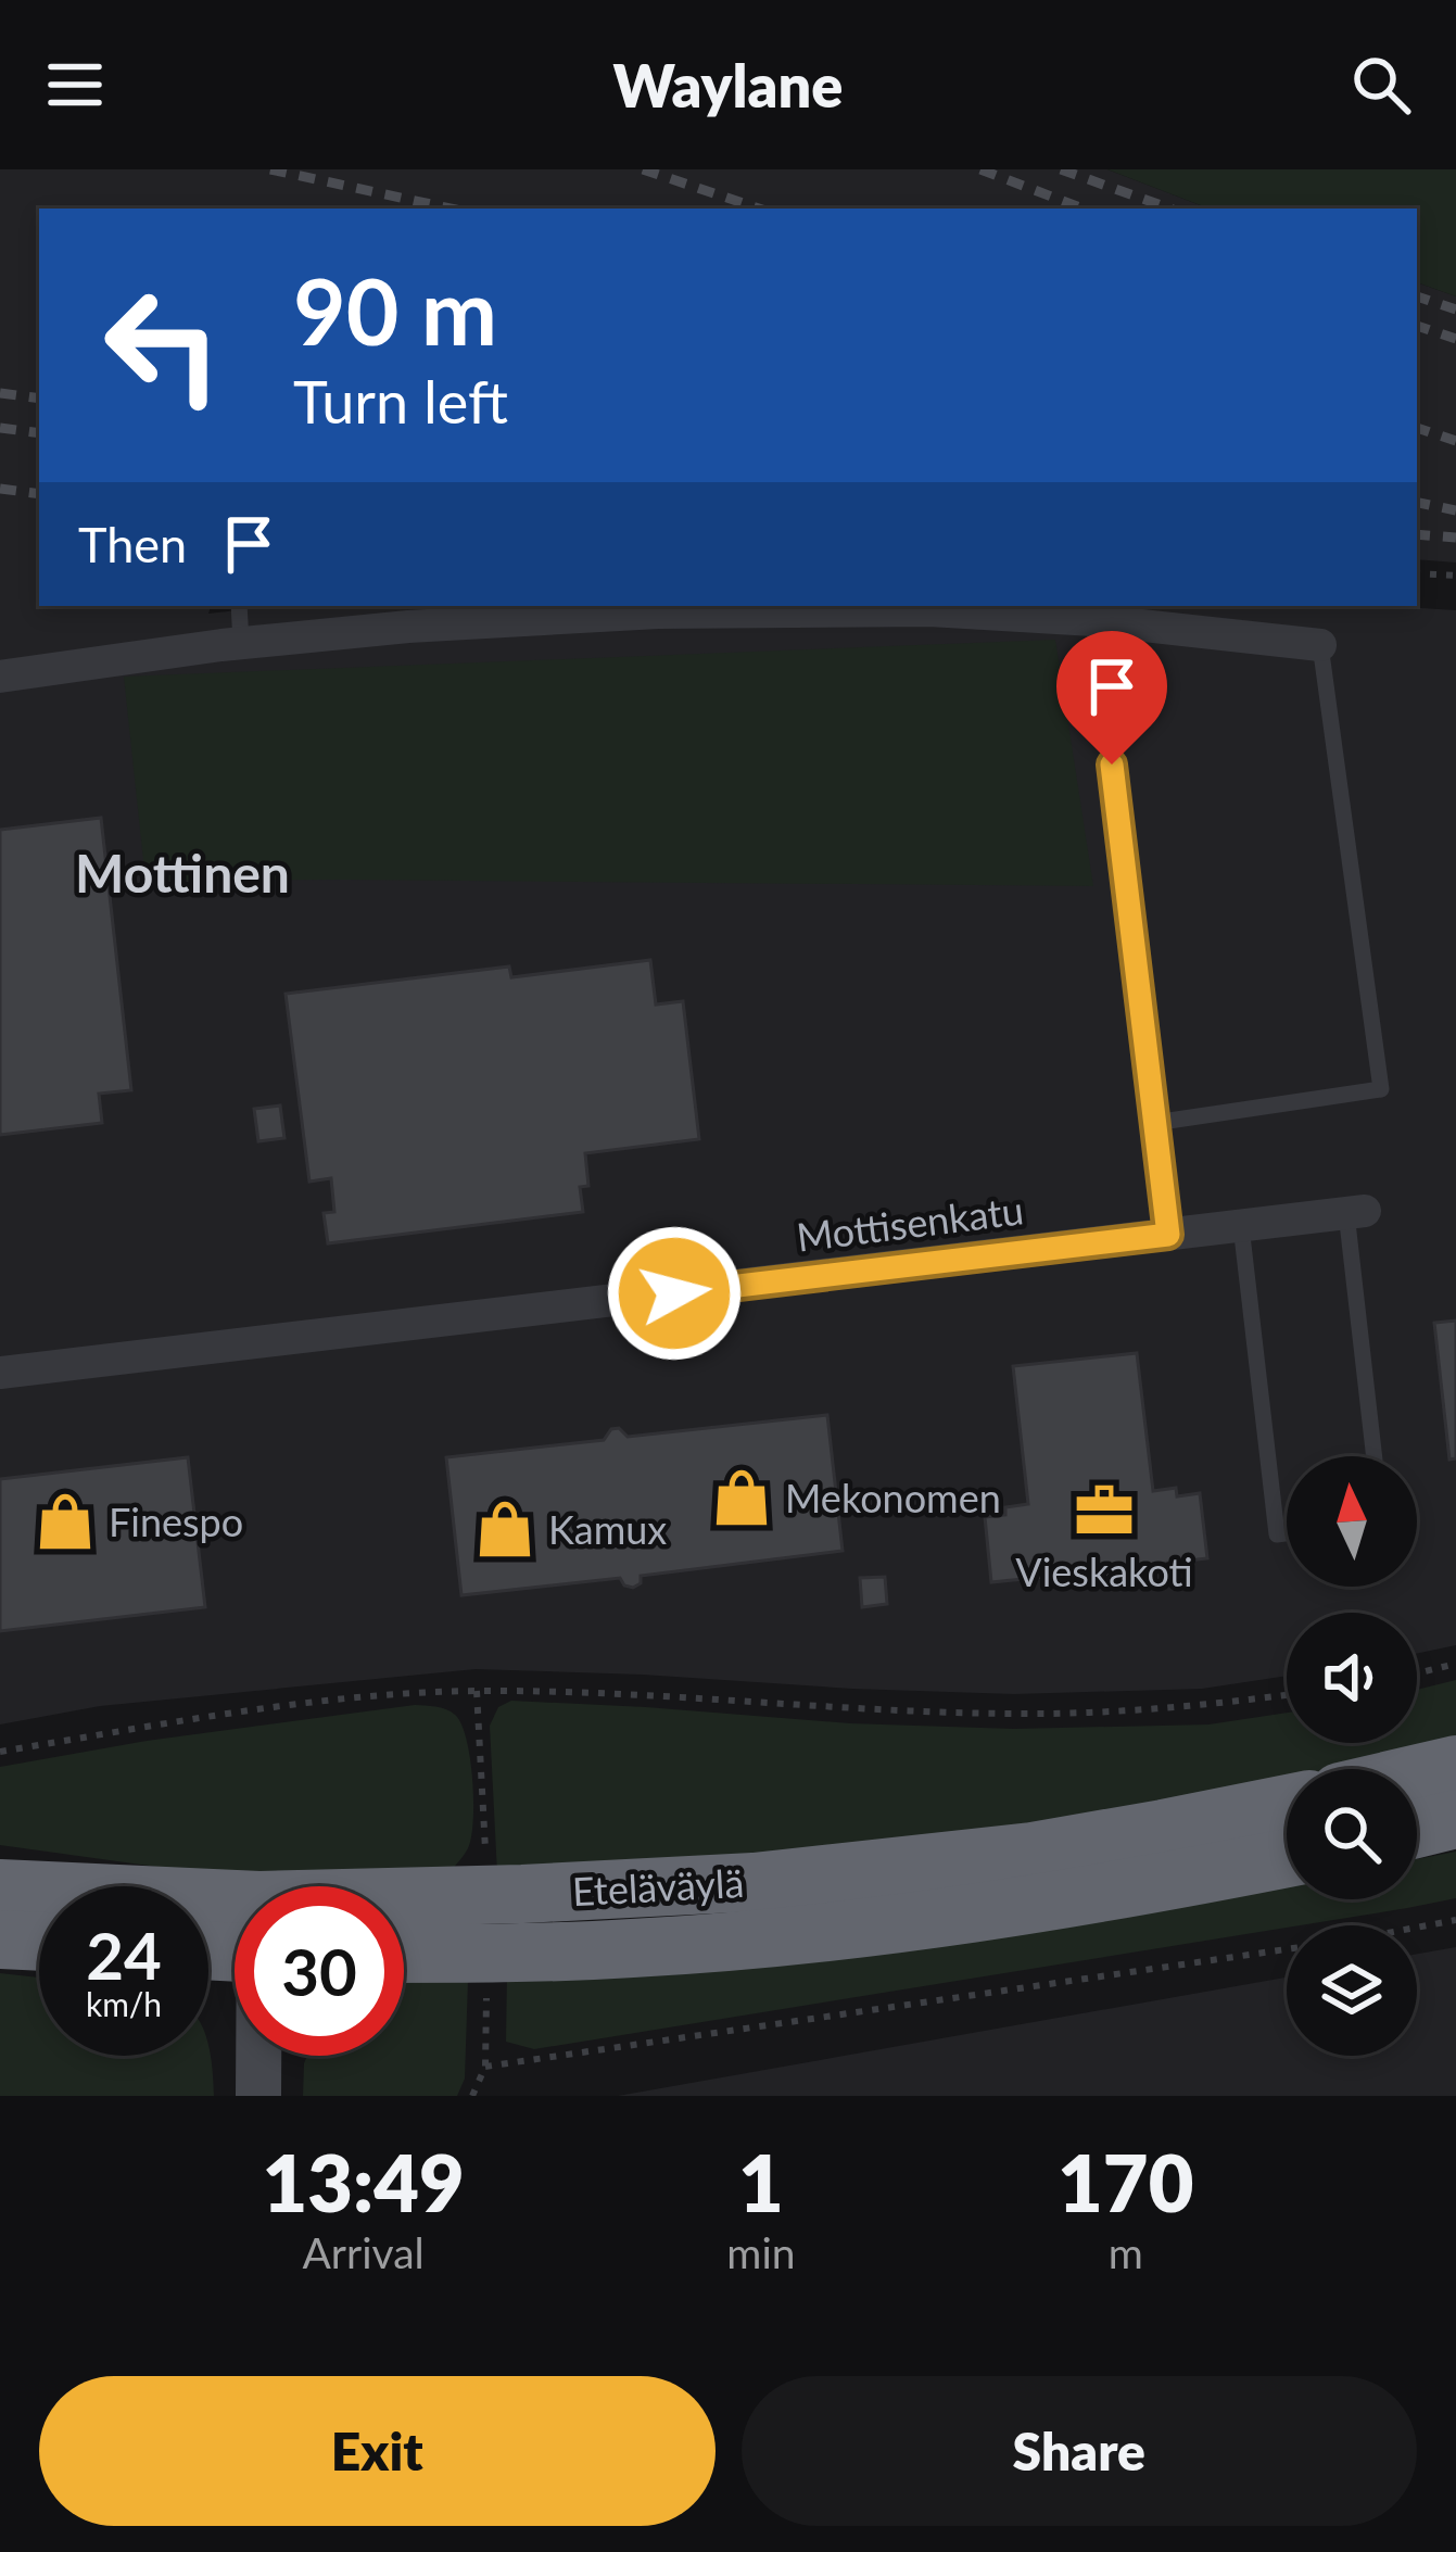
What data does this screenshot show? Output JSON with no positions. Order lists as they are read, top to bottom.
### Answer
{
  "streets": {
    "highway": ["Eteläväylä"],
    "street": ["Mottisenkatu"]
  },
  "districts": ["Mottinen"],
  "places": {
    "shop": ["Mekonomen", "Finespo", "Kamux"],
    "office": ["Vieskakoti"]
  },
  "north": "top",
  "page": {
    "header": "Waylane",
    "turn": ["90 m", "Turn left"],
    "then": "Then",
    "speed": "24 km/h",
    "limit": "30",
    "eta": [
      "13:49",
      "Arrival",
      "1",
      "min",
      "170",
      "m"
    ],
    "buttons": ["Exit", "Share"]
  }
}
